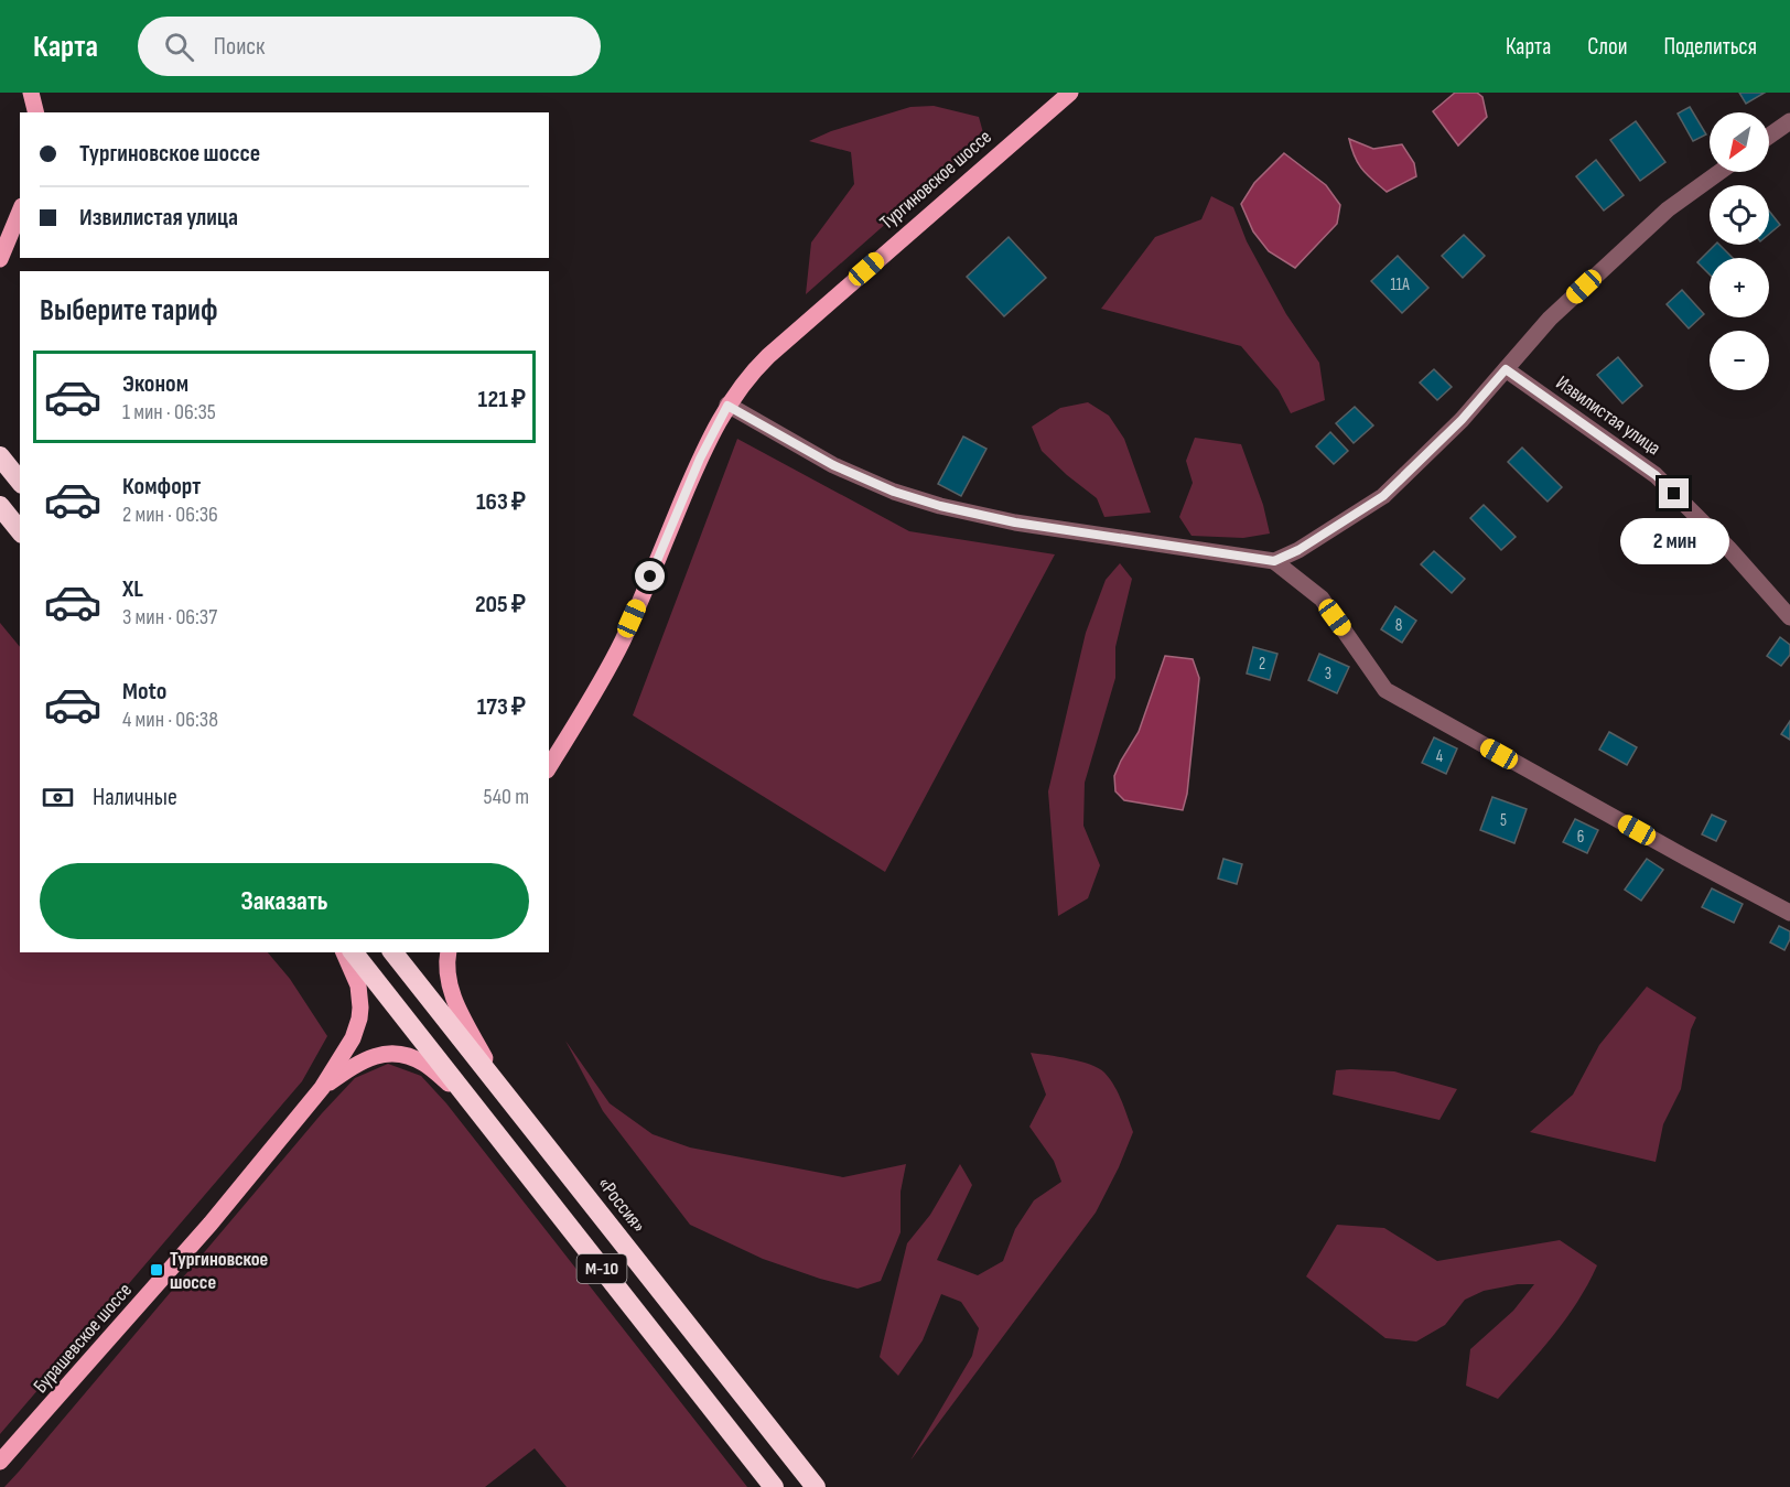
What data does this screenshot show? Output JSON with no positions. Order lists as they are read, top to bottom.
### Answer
{
  "streets": {
    "highway": ["«Россия»", "М-10"],
    "main road": ["Тургиновское шоссе", "Бурашевское шоссе"],
    "street": ["Извилистая улица"]
  },
  "crossings": [
    ["М-10", "Бурашевское шоссе"]
  ],
  "places": {
    "transit": ["Тургиновское шоссе"]
  },
  "house_numbers": [
    "11А",
    "8",
    "2",
    "3",
    "4",
    "5",
    "6"
  ],
  "north": "bottom left",
  "page": {
    "header": "Карта",
    "search": "Поиск",
    "nav": ["Карта", "Слои", "Поделиться"],
    "map_buttons": ["+", "−"],
    "banner": ["Тургиновское шоссе", "Извилистая улица"],
    "heading": "Выберите тариф",
    "list": [
      {
        "name": "Эконом",
        "note": "1 мин · 06:35",
        "value": "121 ₽"
      },
      {
        "name": "Комфорт",
        "note": "2 мин · 06:36",
        "value": "163 ₽"
      },
      {
        "name": "XL",
        "note": "3 мин · 06:37",
        "value": "205 ₽"
      },
      {
        "name": "Moto",
        "note": "4 мин · 06:38",
        "value": "173 ₽"
      }
    ],
    "bubble": "2 мин",
    "pay": ["Наличные", "540 m"],
    "buttons": "Заказать"
  }
}
